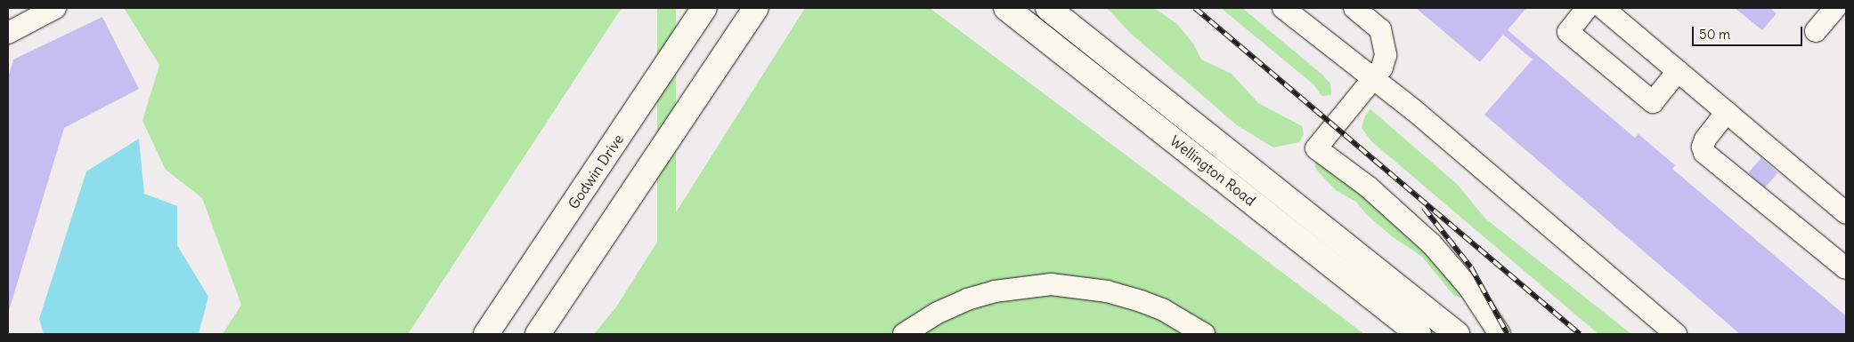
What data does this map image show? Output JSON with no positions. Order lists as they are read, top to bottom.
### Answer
{
  "streets": {
    "main road": ["Wellington Road", "Godwin Drive"]
  },
  "scale_bar": "50 m"
}
